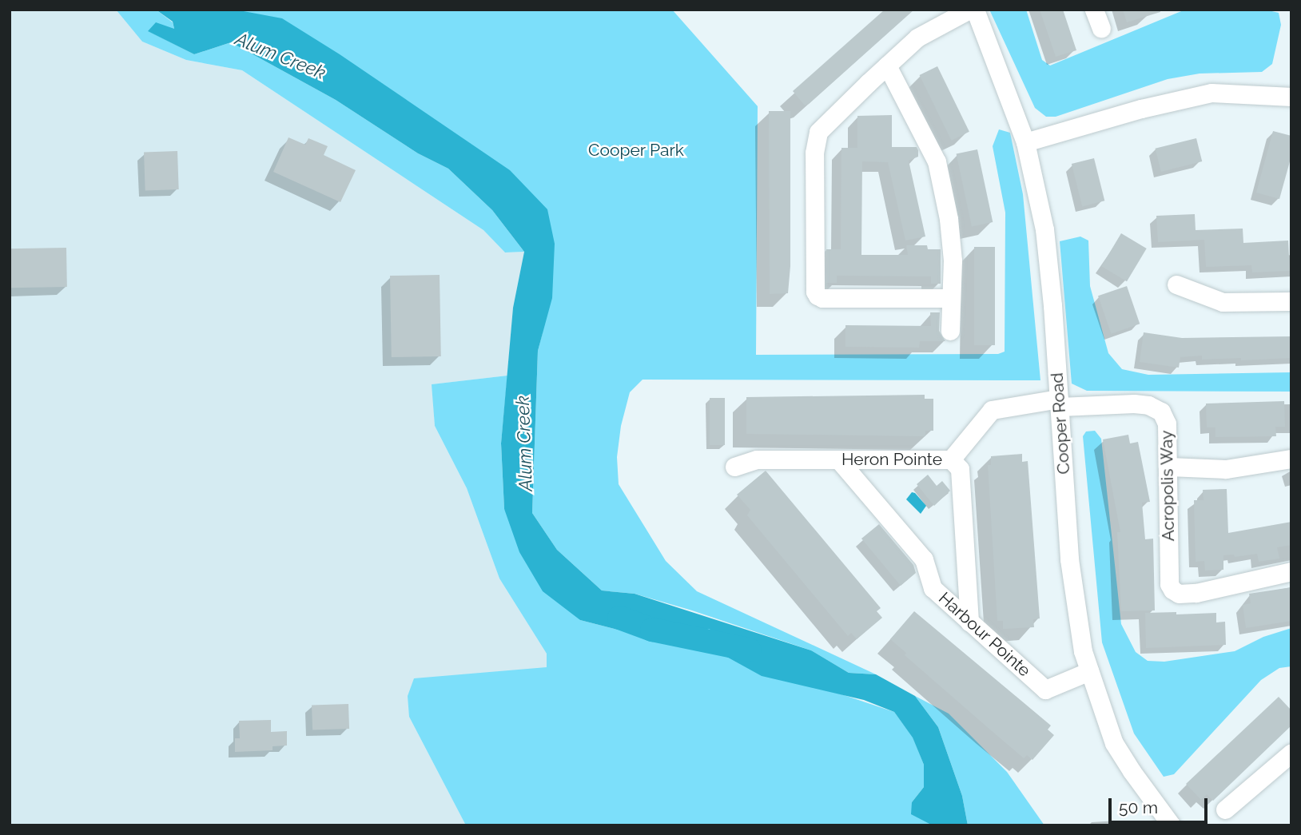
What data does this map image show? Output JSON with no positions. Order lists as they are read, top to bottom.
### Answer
{
  "streets": {
    "street": [
      "Cooper Road",
      "Heron Pointe",
      "Acropolis Way",
      "Harbour Pointe"
    ]
  },
  "crossings": [
    ["Cooper Road", "Heron Pointe"],
    ["Cooper Road", "Acropolis Way"],
    ["Cooper Road", "Harbour Pointe"],
    ["Heron Pointe", "Acropolis Way"],
    ["Heron Pointe", "Harbour Pointe"]
  ],
  "water": ["Alum Creek"],
  "parks": ["Cooper Park"],
  "scale_bar": "50 m"
}
